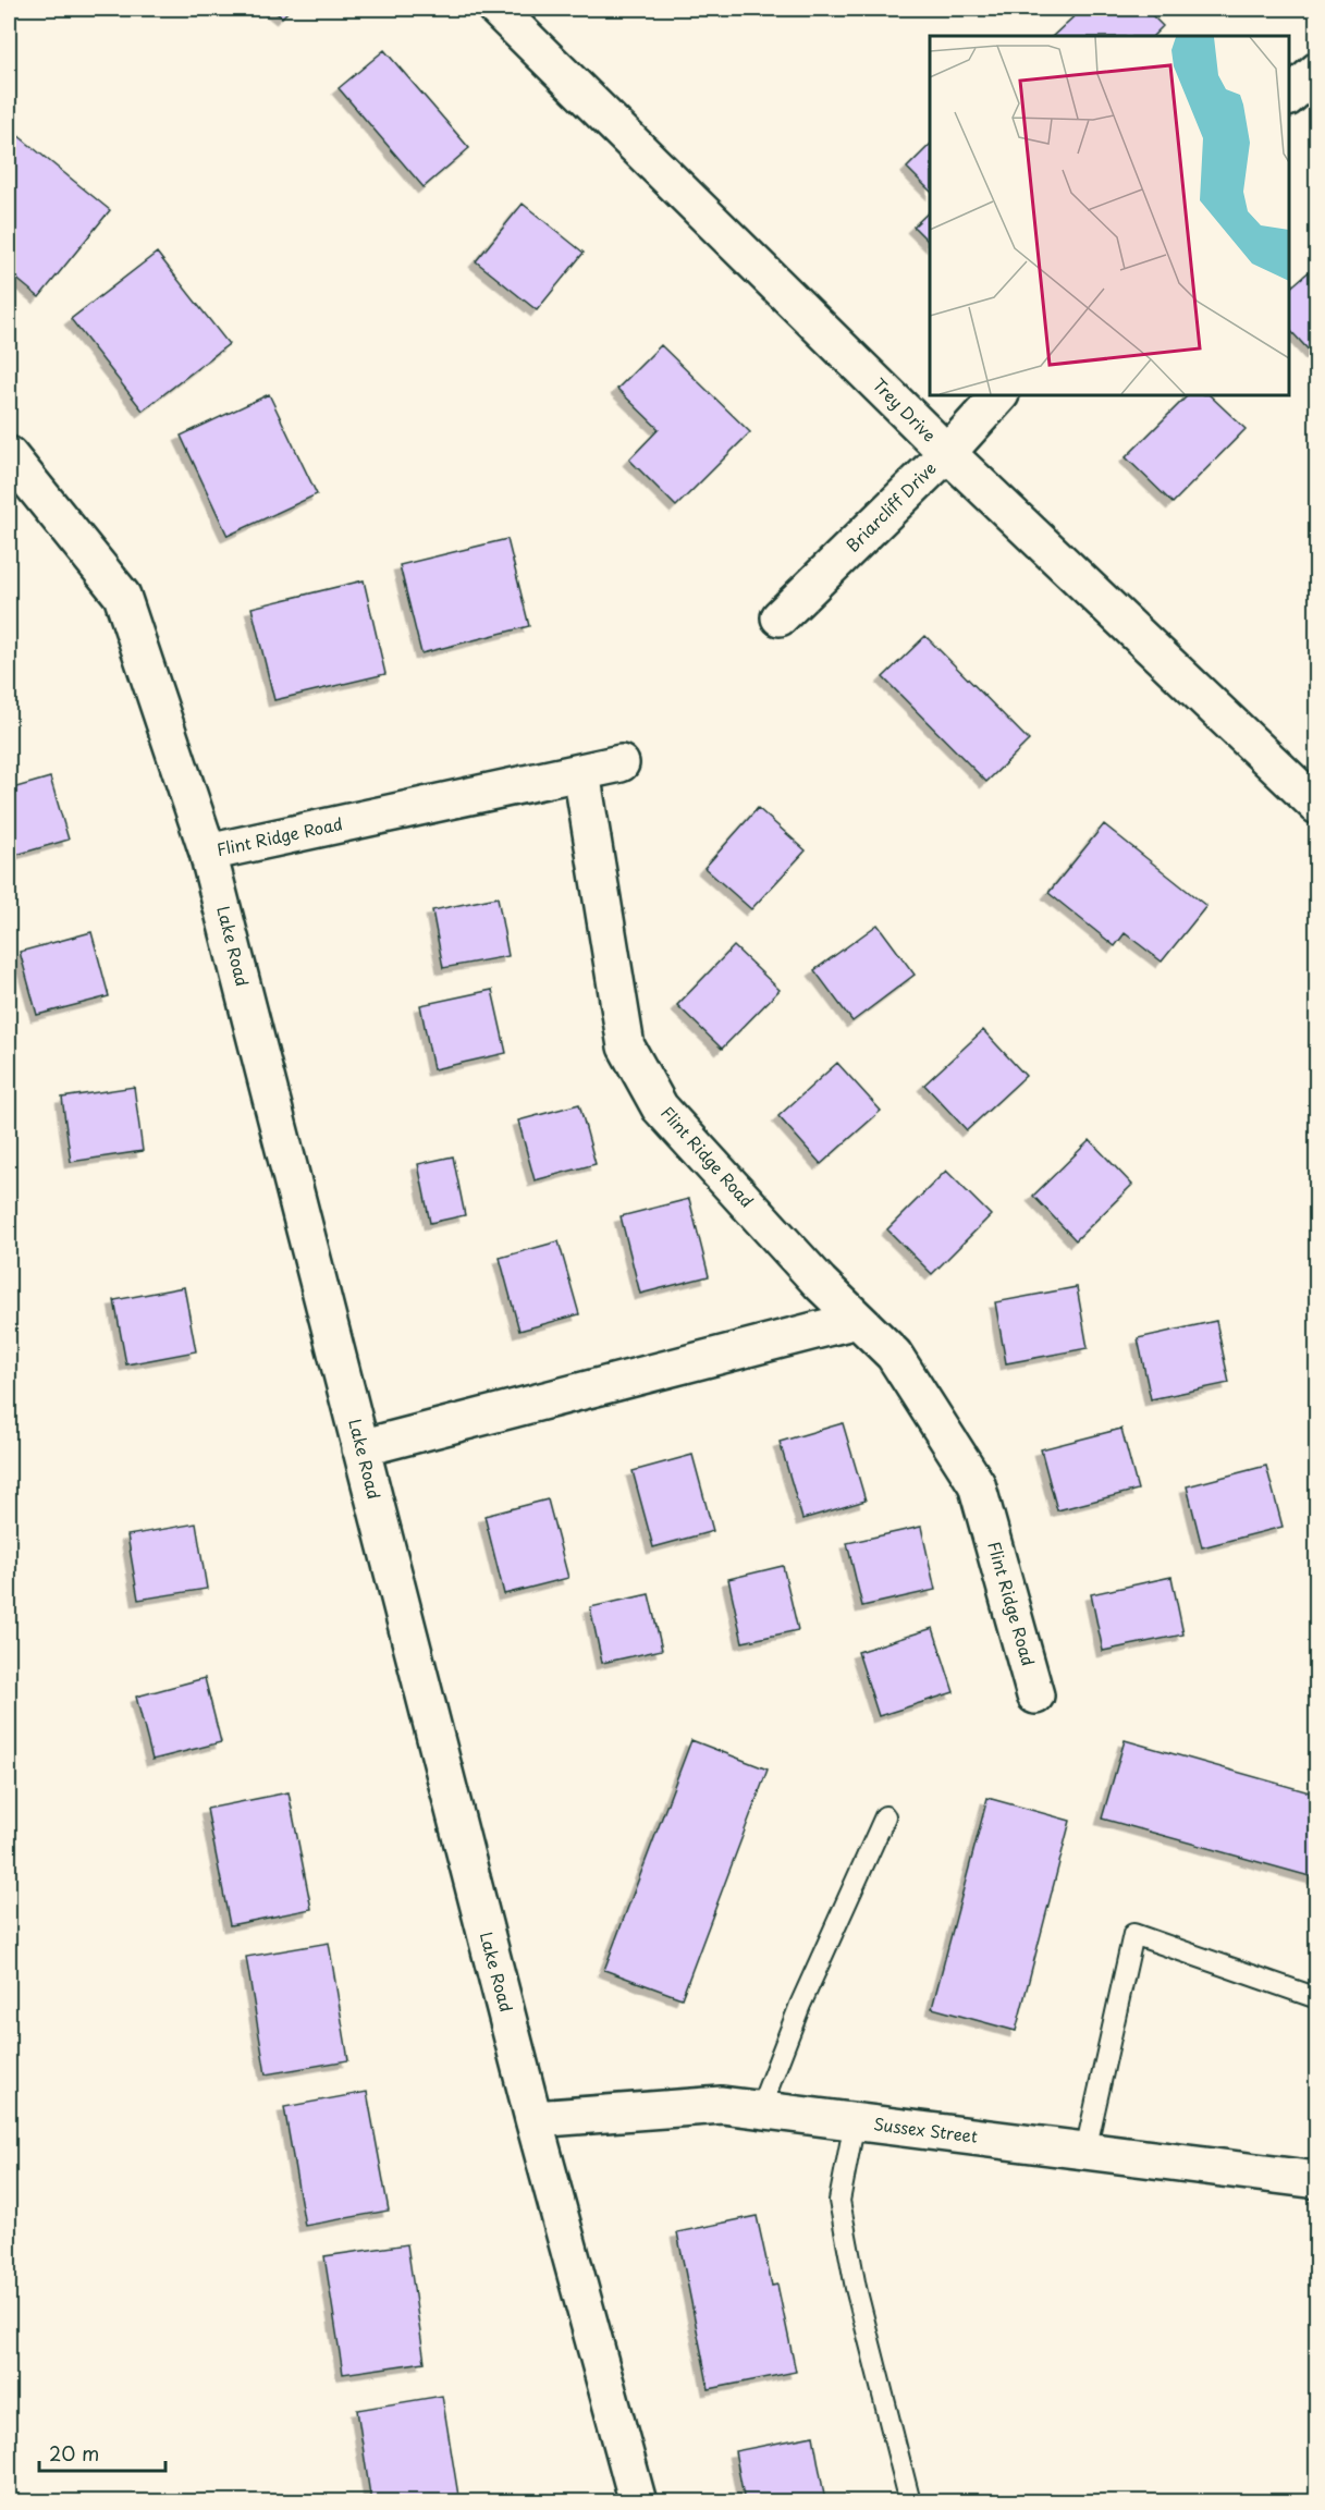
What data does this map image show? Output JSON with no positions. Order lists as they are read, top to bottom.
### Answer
{
  "streets": {
    "street": [
      "Trey Drive",
      "Briarcliff Drive",
      "Flint Ridge Road",
      "Lake Road",
      "Sussex Street"
    ]
  },
  "crossings": [
    ["Trey Drive", "Briarcliff Drive"],
    ["Flint Ridge Road", "Lake Road"],
    ["Lake Road", "Sussex Street"]
  ],
  "scale_bar": "20 m"
}
